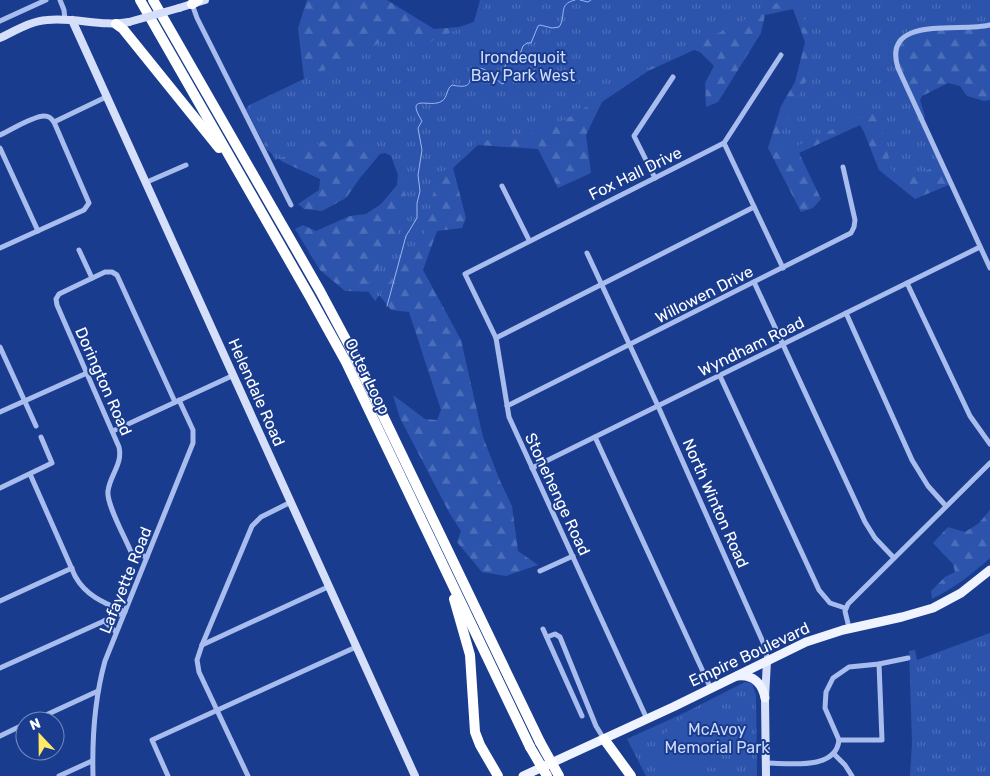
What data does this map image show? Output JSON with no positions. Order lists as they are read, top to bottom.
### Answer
{
  "streets": {
    "highway": ["Outer Loop"],
    "main road": ["Empire Boulevard"],
    "street": [
      "Fox Hall Drive",
      "Willowen Drive",
      "Wyndham Road",
      "Dorington Road",
      "Helendale Road",
      "Stonehenge Road",
      "North Winton Road",
      "Lafayette Road"
    ]
  },
  "crossings": [
    ["Fox Hall Drive", "Stonehenge Road"],
    ["Willowen Drive", "Stonehenge Road"],
    ["Willowen Drive", "North Winton Road"],
    ["Wyndham Road", "Stonehenge Road"],
    ["Wyndham Road", "North Winton Road"],
    ["Dorington Road", "Lafayette Road"],
    ["Stonehenge Road", "Empire Boulevard"],
    ["North Winton Road", "Empire Boulevard"]
  ],
  "parks": ["Irondequoit Bay Park West", "McAvoy Memorial Park"],
  "north": "top"
}
